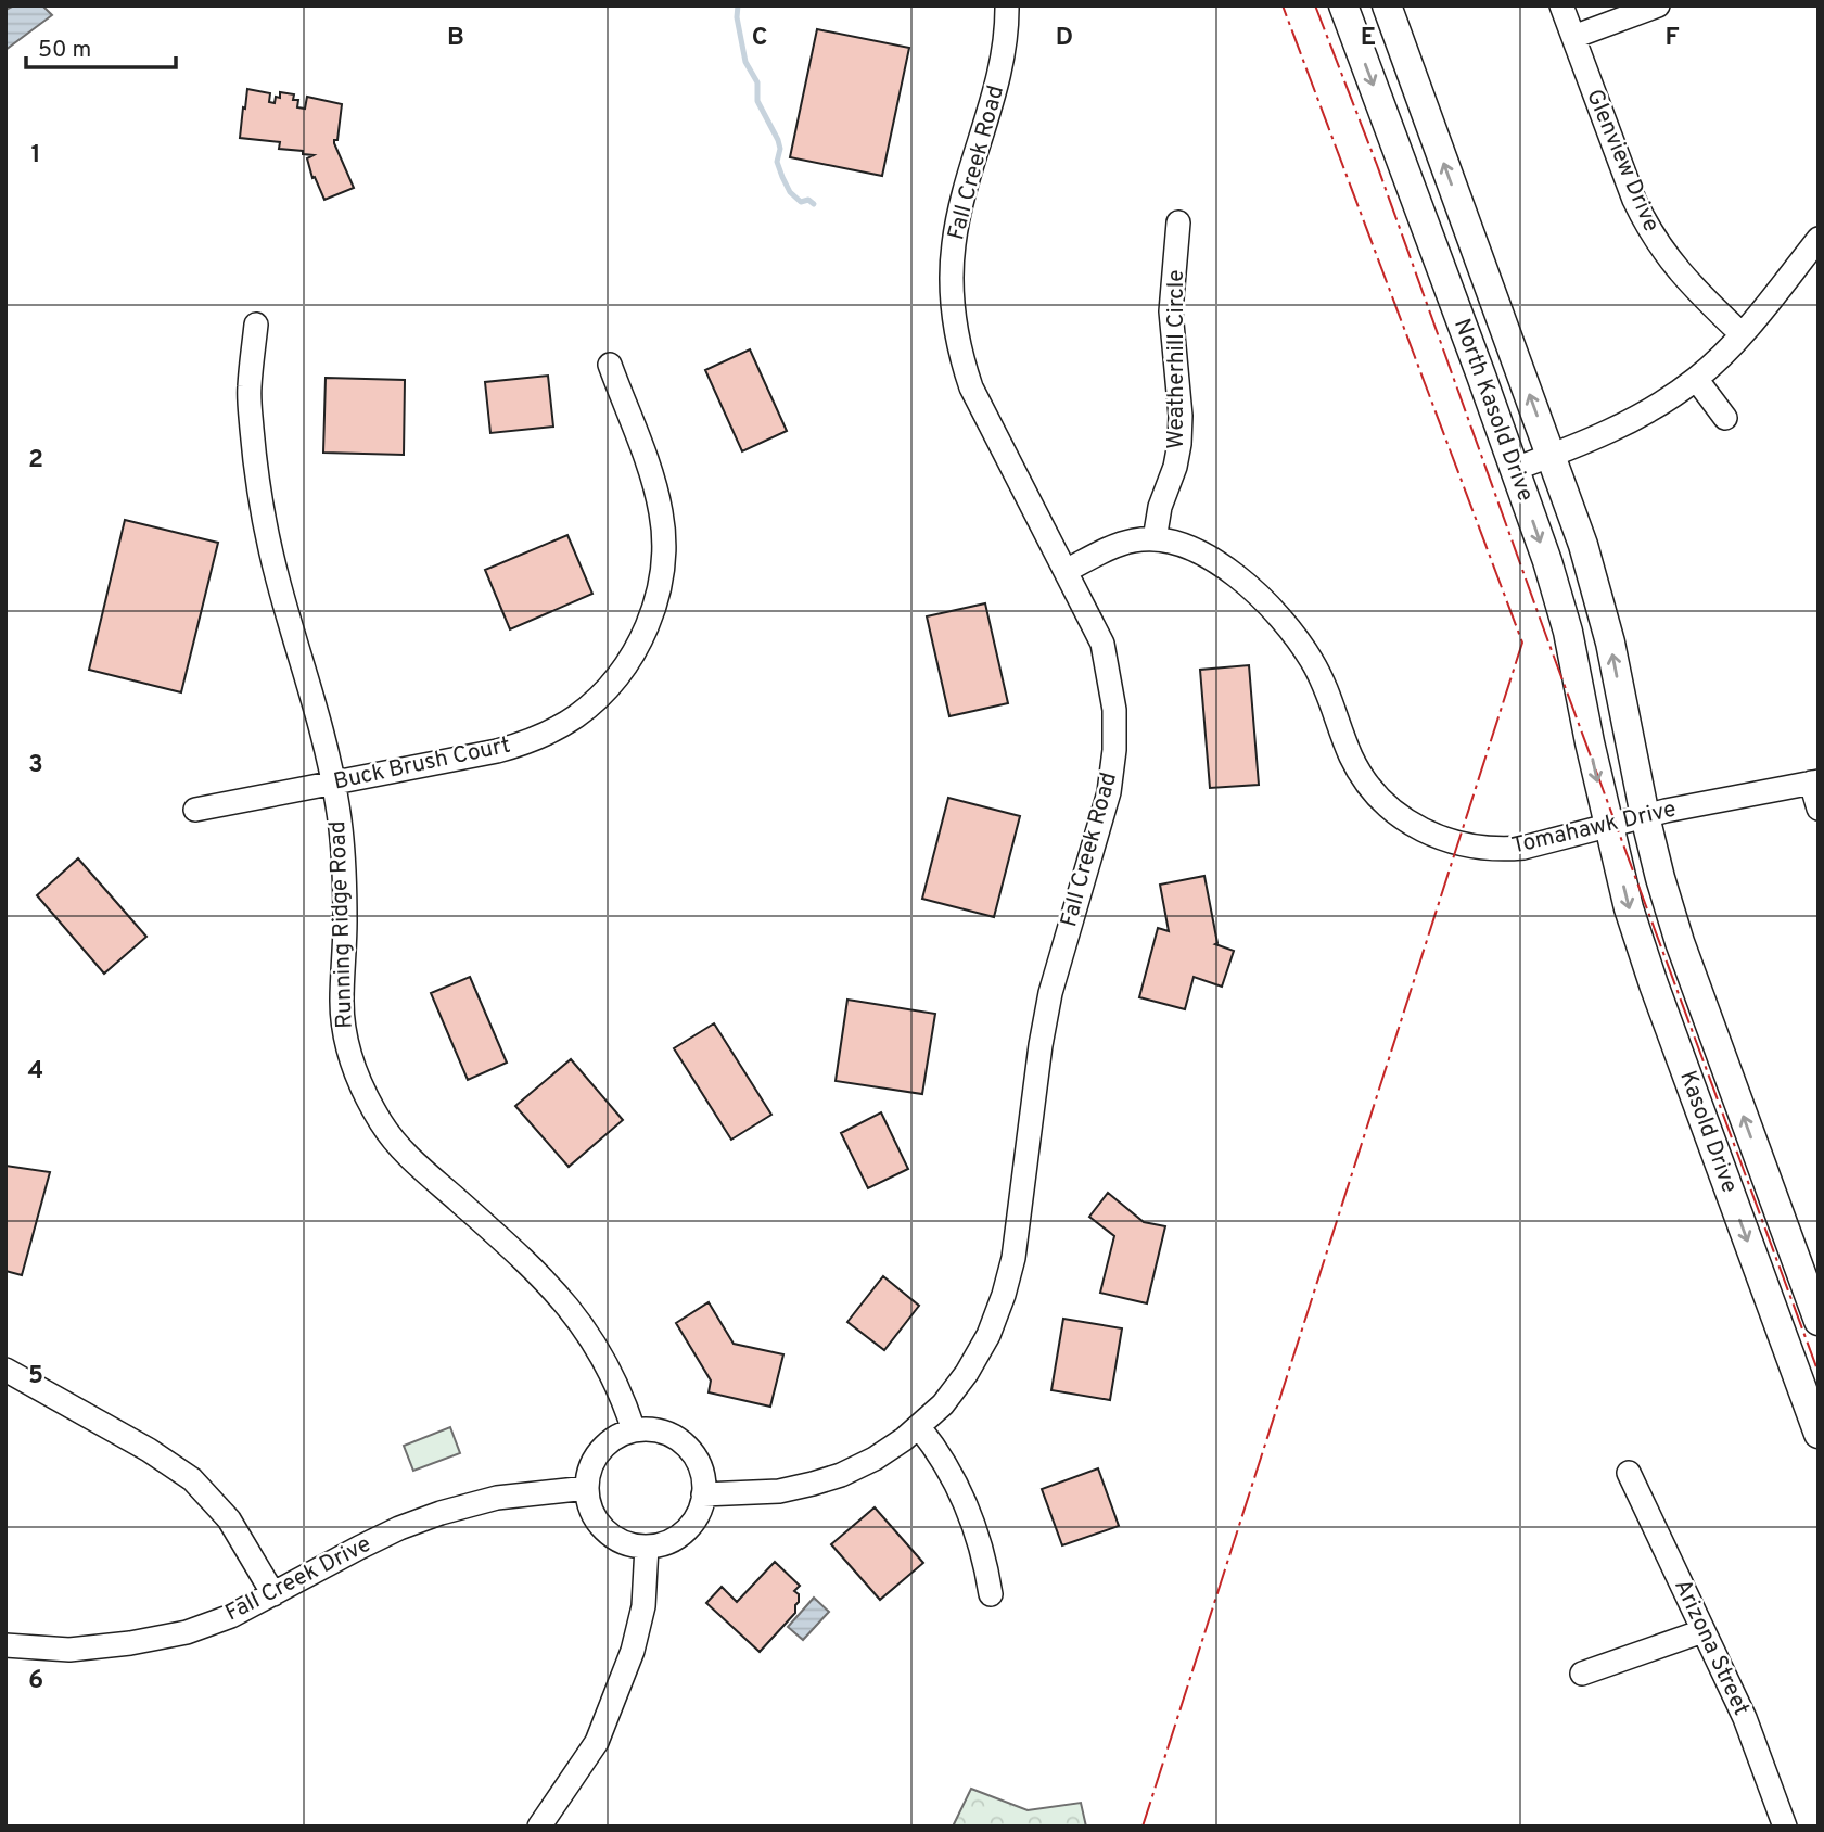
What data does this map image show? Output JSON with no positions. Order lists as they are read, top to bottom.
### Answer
{
  "streets": {
    "main road": ["North Kasold Drive", "Kasold Drive"],
    "street": [
      "Glenview Drive",
      "Fall Creek Road",
      "Weatherhill Circle",
      "Buck Brush Court",
      "Tomahawk Drive",
      "Running Ridge Road",
      "Fall Creek Drive",
      "Arizona Street"
    ]
  },
  "crossings": [
    ["Fall Creek Road", "Tomahawk Drive"],
    ["Fall Creek Road", "Running Ridge Road"],
    ["Fall Creek Road", "Fall Creek Drive"],
    ["Weatherhill Circle", "Tomahawk Drive"],
    ["North Kasold Drive", "Tomahawk Drive"],
    ["North Kasold Drive", "Kasold Drive"],
    ["Buck Brush Court", "Running Ridge Road"],
    ["Tomahawk Drive", "Kasold Drive"],
    ["Running Ridge Road", "Fall Creek Drive"]
  ],
  "scale_bar": "50 m",
  "grid": {
    "columns": [
      "B",
      "C",
      "D",
      "E",
      "F"
    ],
    "rows": [
      "1",
      "2",
      "3",
      "4",
      "5",
      "6"
    ]
  }
}
